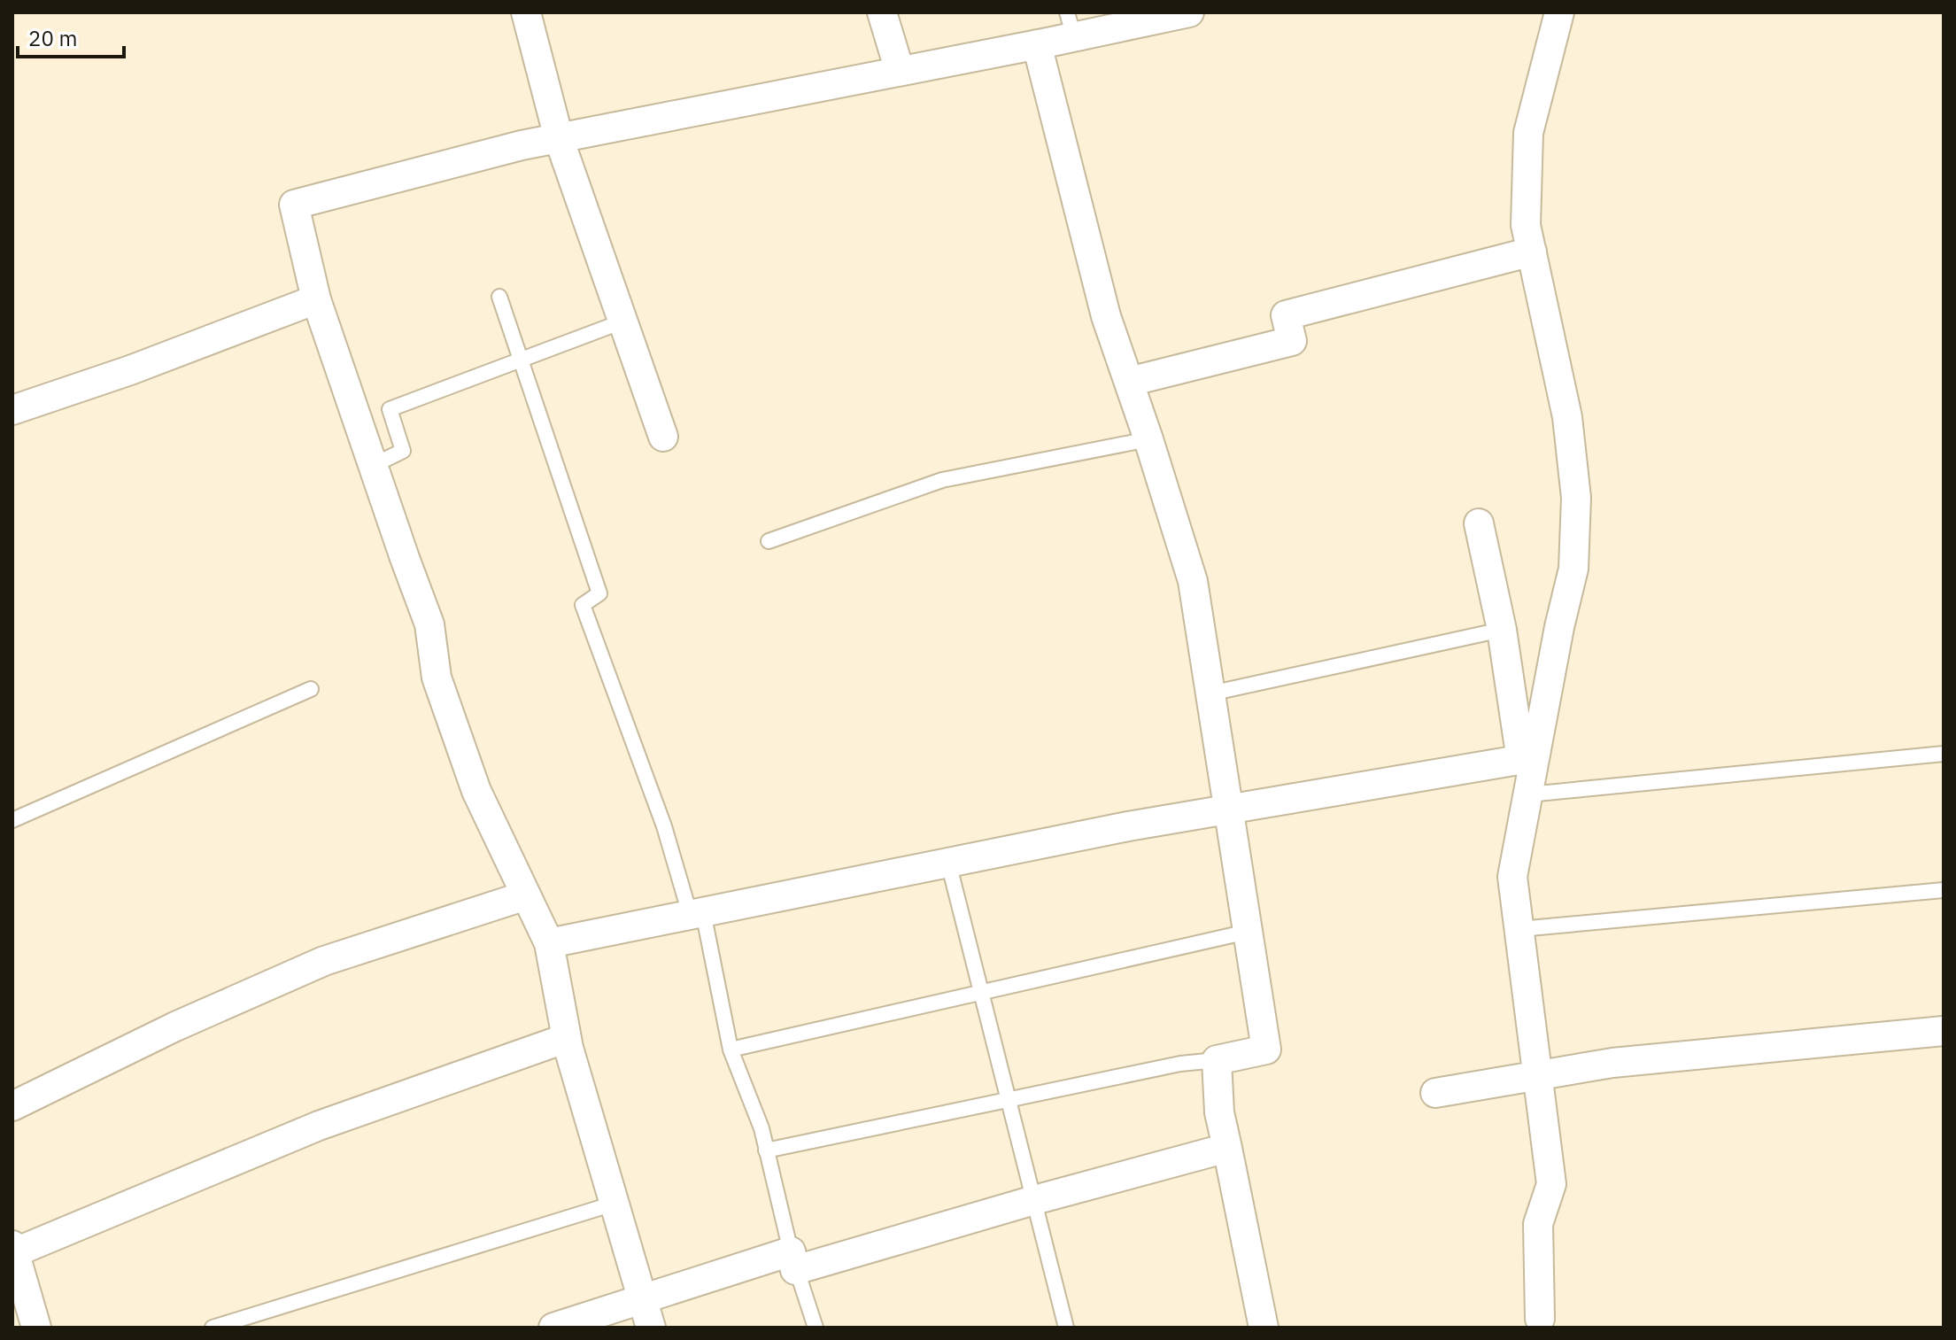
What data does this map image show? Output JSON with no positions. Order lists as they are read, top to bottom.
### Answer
{
  "scale_bar": "20 m"
}
